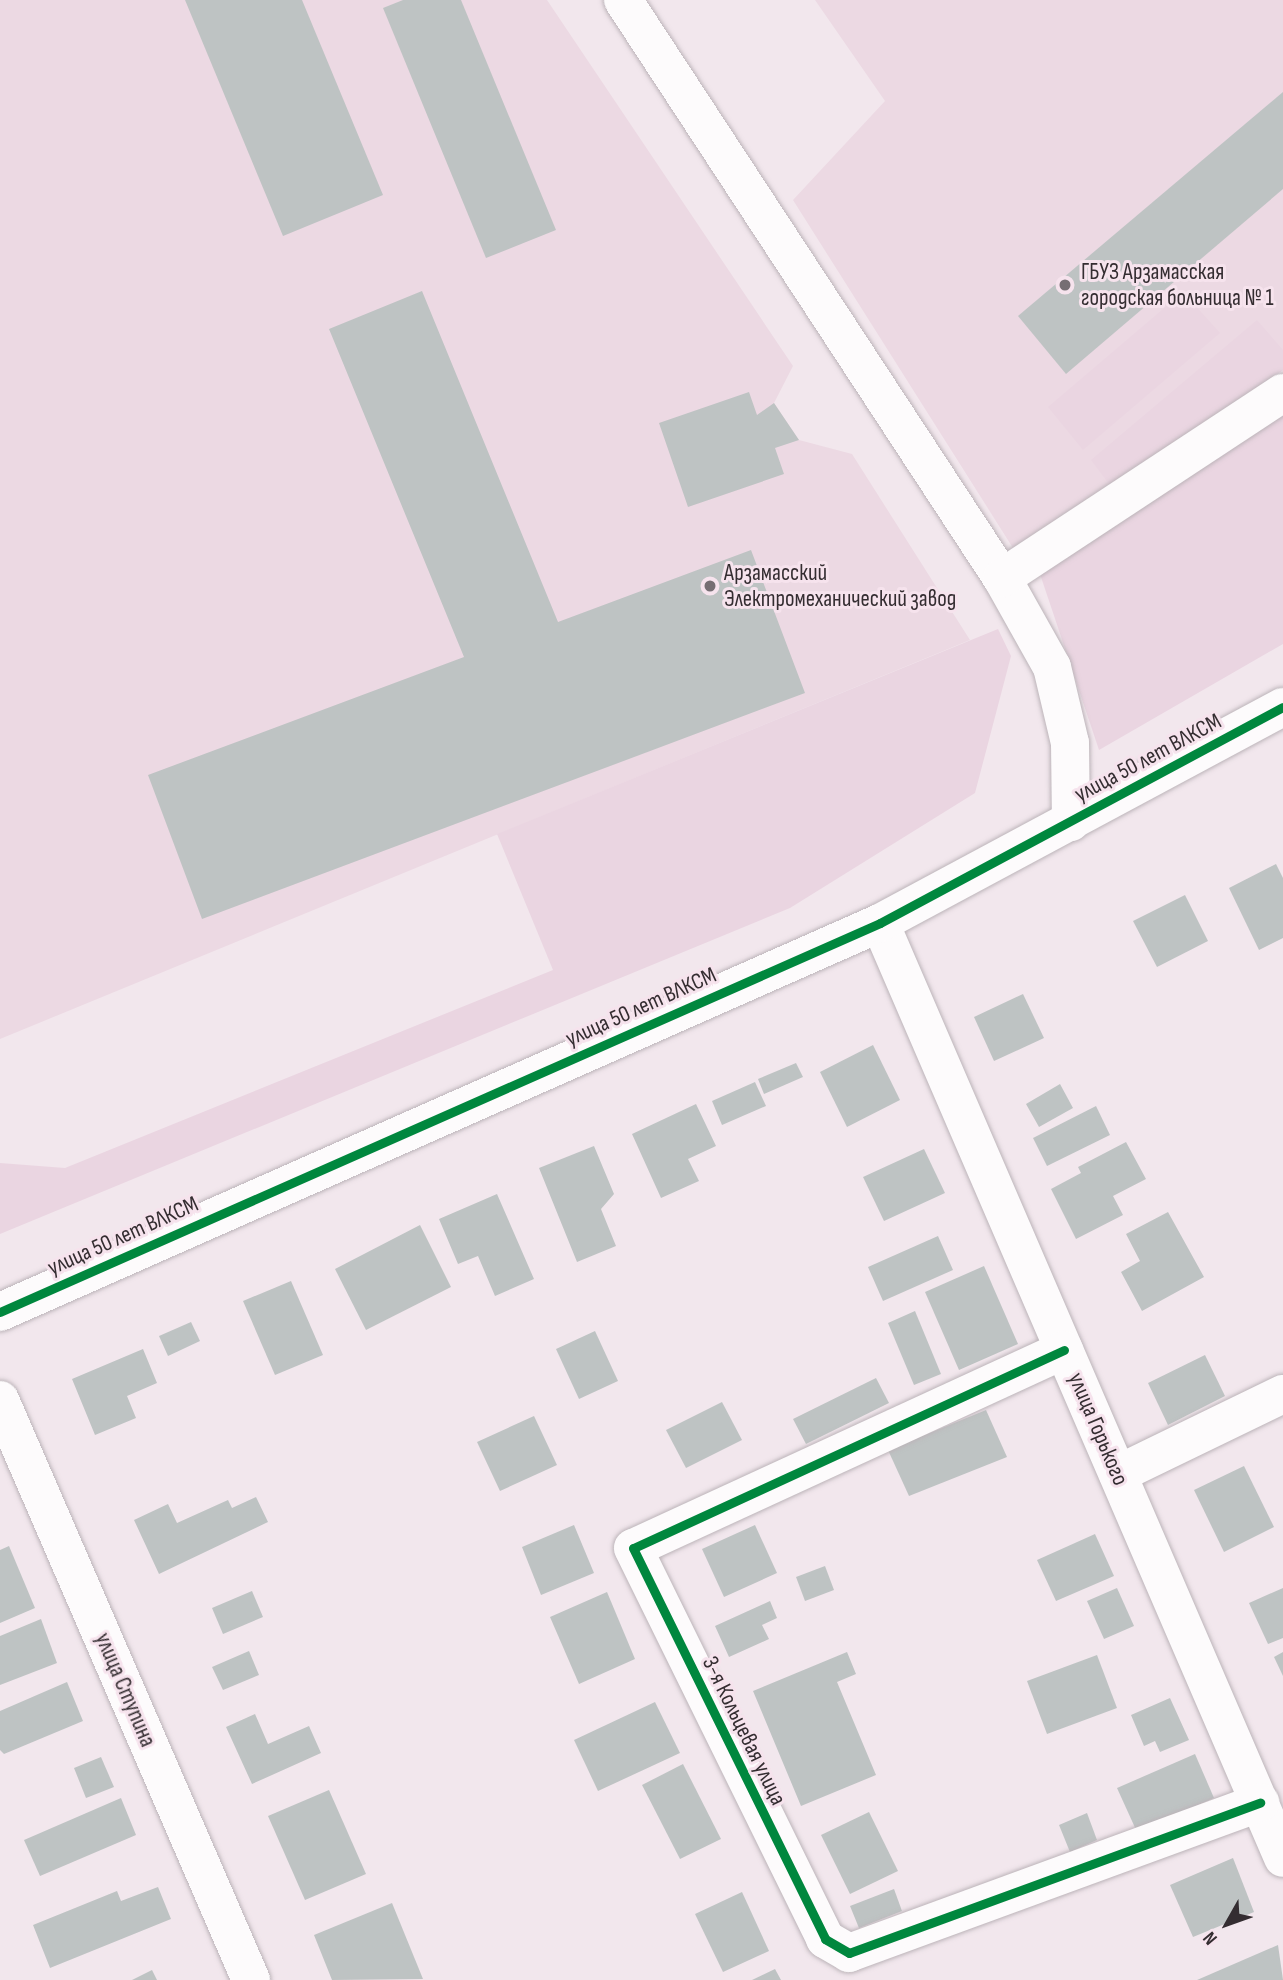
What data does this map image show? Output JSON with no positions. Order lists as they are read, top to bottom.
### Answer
{
  "streets": {
    "street": [
      "улица 50 лет ВЛКСМ",
      "улица Горького",
      "улица Ступина",
      "3-я Кольцевая улица"
    ]
  },
  "crossings": [
    ["улица 50 лет ВЛКСМ", "улица Горького"],
    ["улица Горького", "3-я Кольцевая улица"]
  ],
  "places": ["ГБУЗ Арзамасская городская больница № 1", "Арзамасский Электромеханический завод"],
  "north": "bottom left"
}
